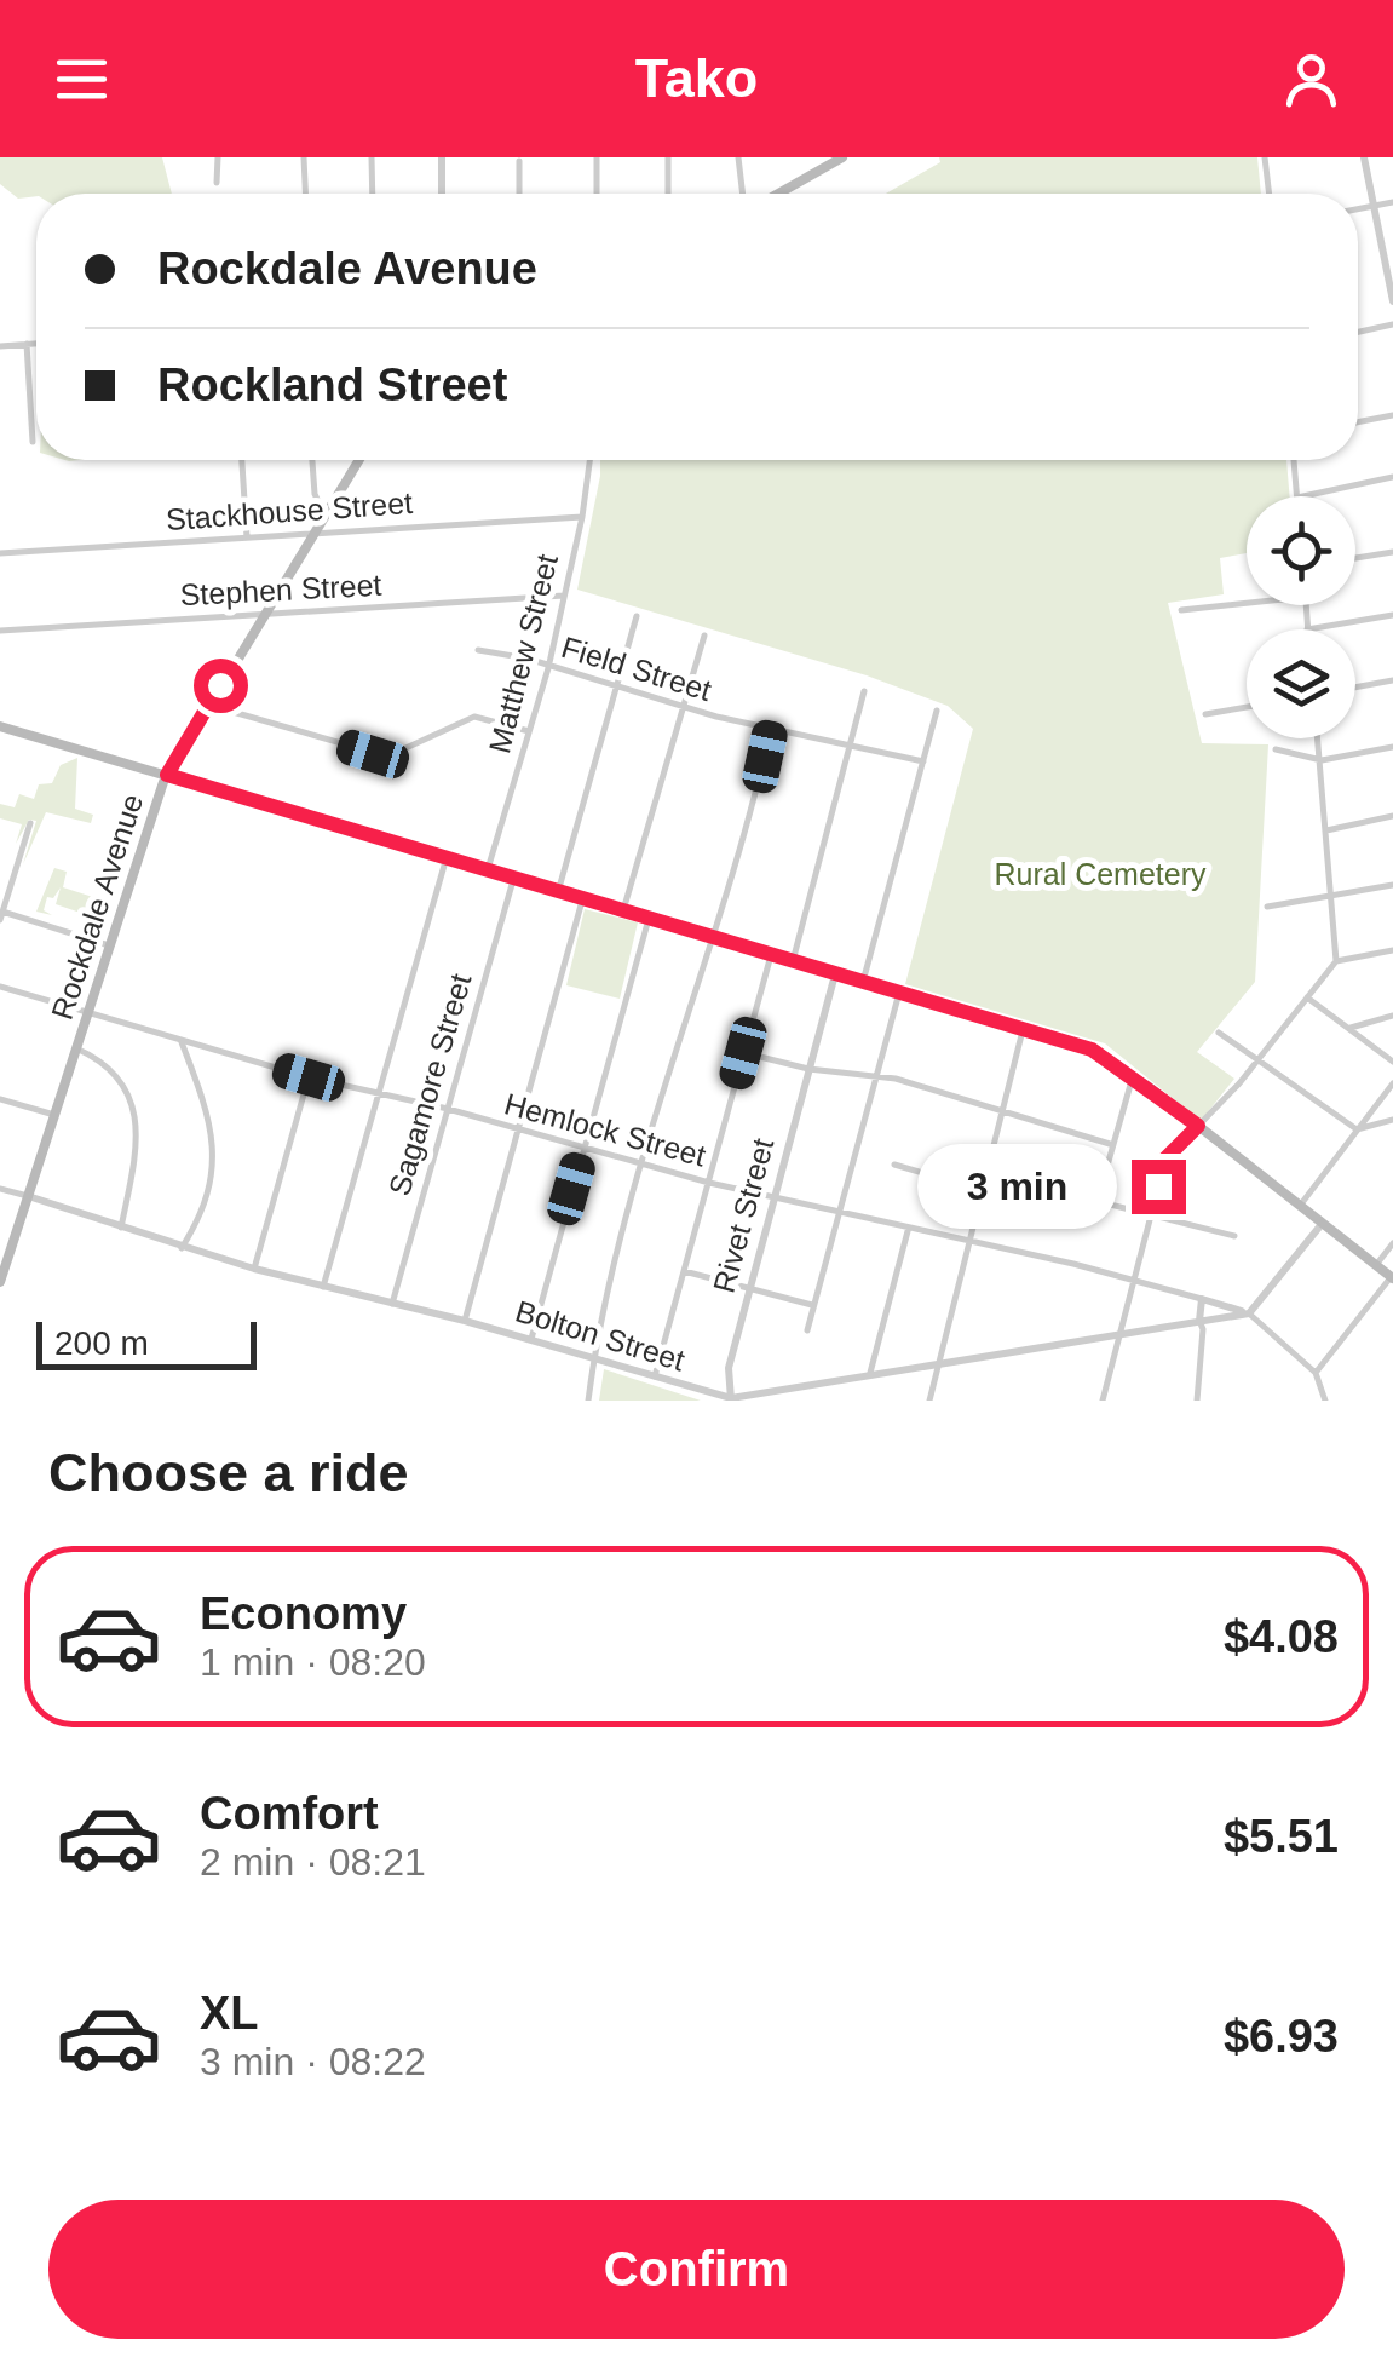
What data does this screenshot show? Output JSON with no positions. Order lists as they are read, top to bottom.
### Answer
{
  "streets": {
    "main road": ["Rockdale Avenue"],
    "street": [
      "Stackhouse Street",
      "Stephen Street",
      "Matthew Street",
      "Field Street",
      "Sagamore Street",
      "Hemlock Street",
      "Rivet Street",
      "Bolton Street"
    ]
  },
  "crossings": [
    ["Stackhouse Street", "Matthew Street"],
    ["Stackhouse Street", "Rockdale Avenue"],
    ["Stephen Street", "Matthew Street"],
    ["Stephen Street", "Rockdale Avenue"],
    ["Matthew Street", "Field Street"],
    ["Rockdale Avenue", "Hemlock Street"],
    ["Rockdale Avenue", "Bolton Street"],
    ["Sagamore Street", "Hemlock Street"],
    ["Sagamore Street", "Bolton Street"],
    ["Hemlock Street", "Rivet Street"],
    ["Rivet Street", "Bolton Street"]
  ],
  "parks": ["Rural Cemetery"],
  "scale_bar": "200 m",
  "page": {
    "header": "Tako",
    "banner": ["Rockdale Avenue", "Rockland Street"],
    "bubble": "3 min",
    "scale": "200 m",
    "heading": "Choose a ride",
    "list": [
      {
        "name": "Economy",
        "note": "1 min · 08:20",
        "value": "$4.08"
      },
      {
        "name": "Comfort",
        "note": "2 min · 08:21",
        "value": "$5.51"
      },
      {
        "name": "XL",
        "note": "3 min · 08:22",
        "value": "$6.93"
      }
    ],
    "buttons": "Confirm"
  }
}
